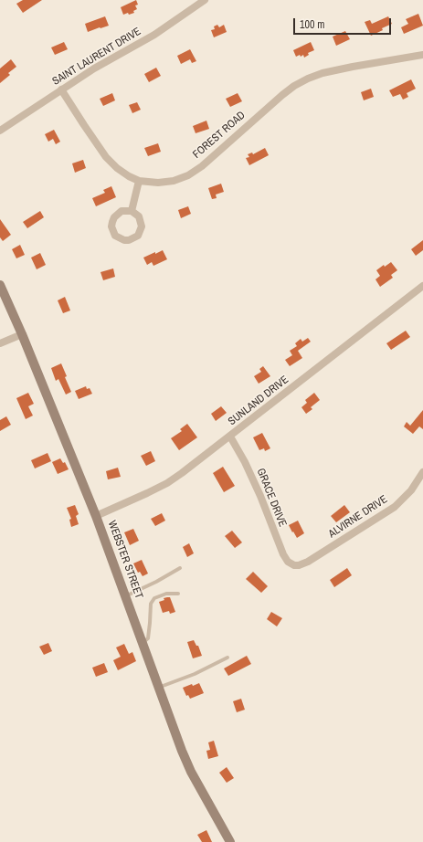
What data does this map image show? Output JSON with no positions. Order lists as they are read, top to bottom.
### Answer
{
  "streets": {
    "main road": ["WEBSTER STREET"],
    "street": [
      "SAINT LAURENT DRIVE",
      "FOREST ROAD",
      "SUNLAND DRIVE",
      "GRACE DRIVE",
      "ALVIRNE DRIVE"
    ]
  },
  "crossings": [
    ["SAINT LAURENT DRIVE", "FOREST ROAD"],
    ["SUNLAND DRIVE", "GRACE DRIVE"],
    ["SUNLAND DRIVE", "WEBSTER STREET"],
    ["GRACE DRIVE", "ALVIRNE DRIVE"]
  ],
  "scale_bar": "100 m"
}
